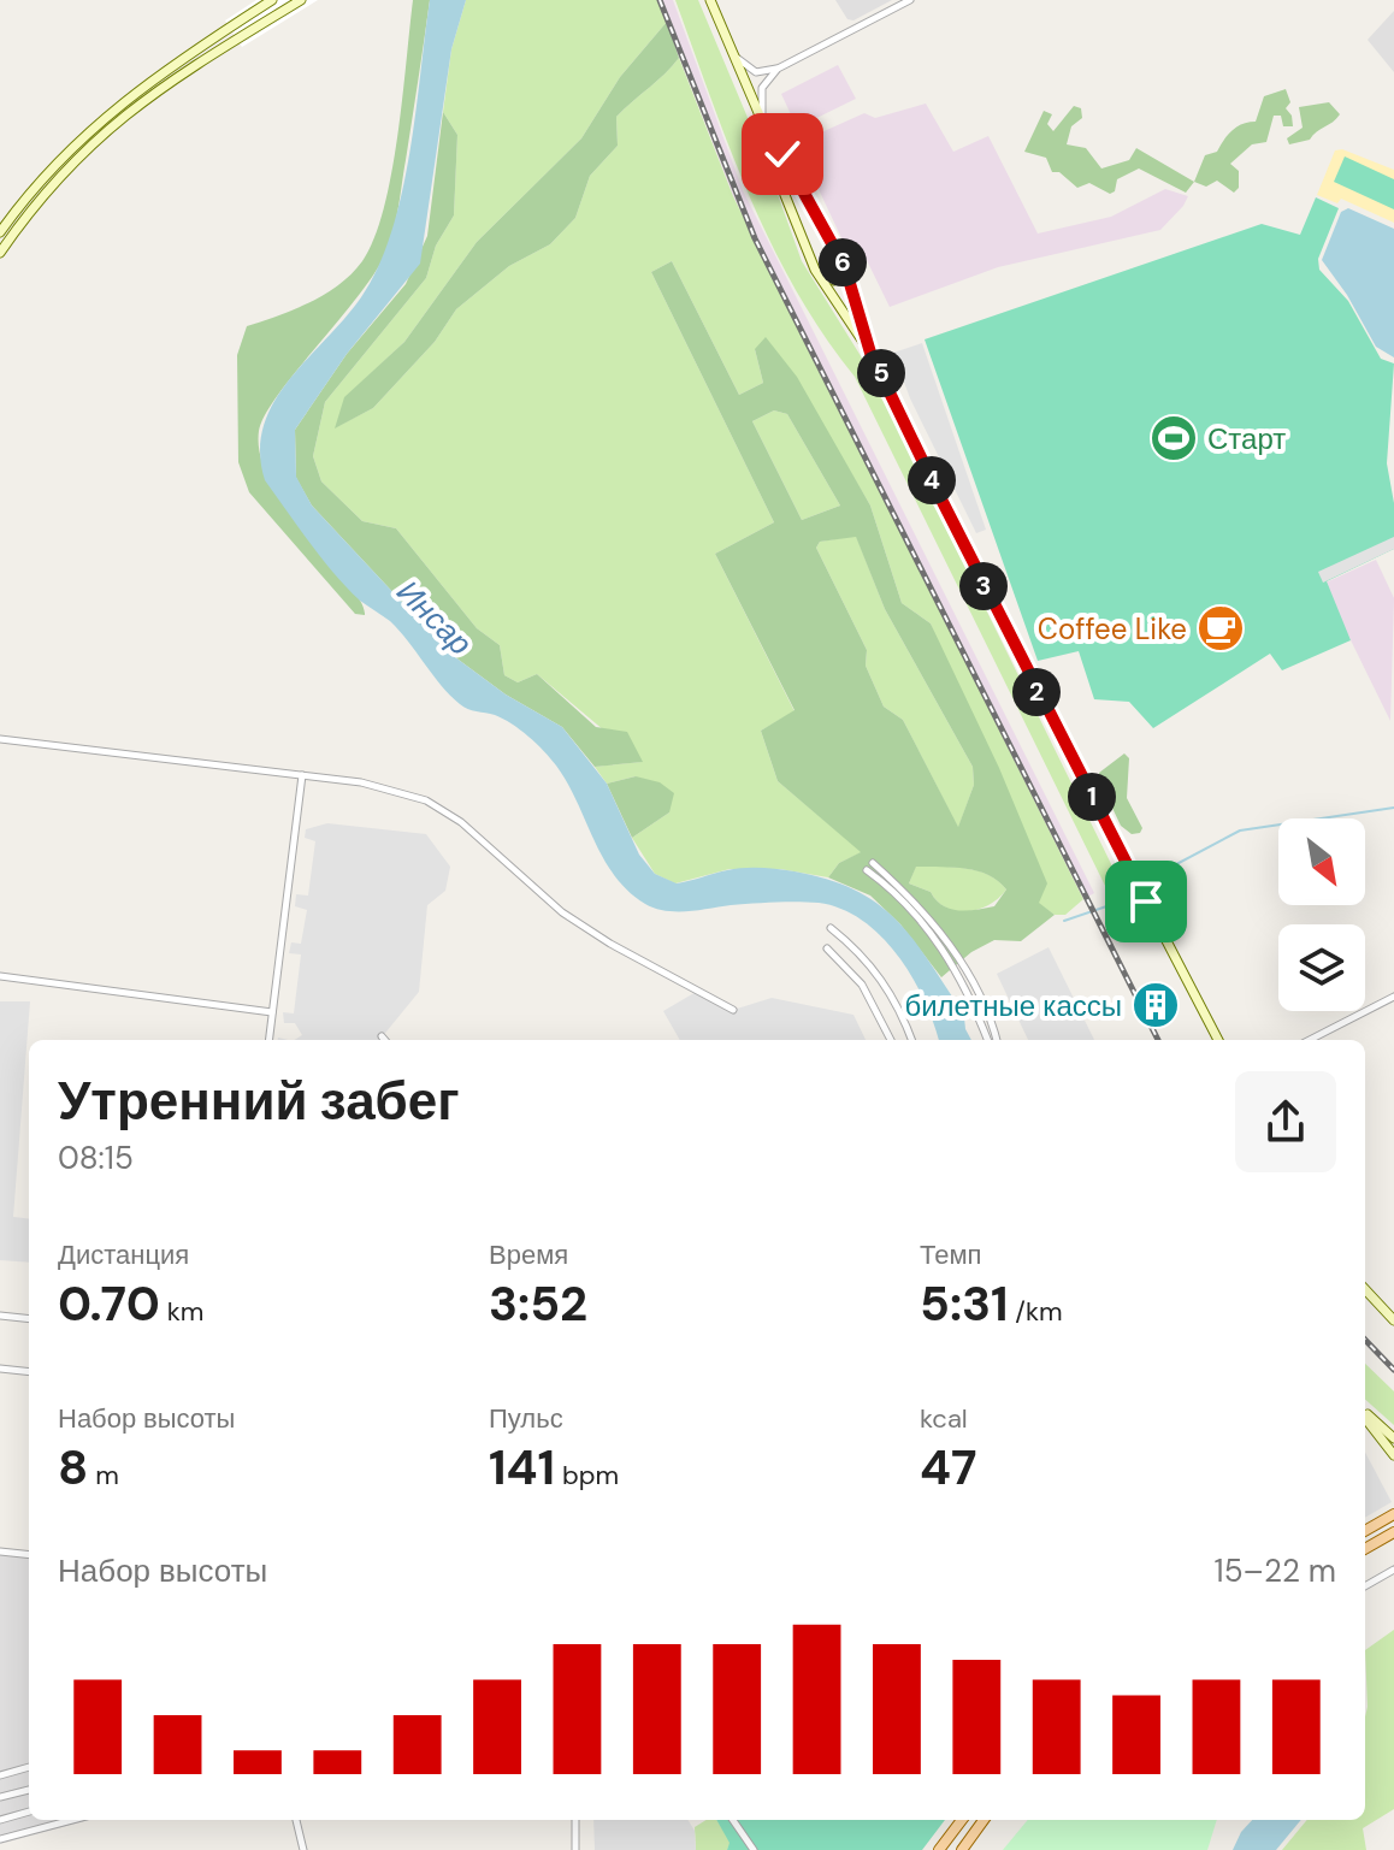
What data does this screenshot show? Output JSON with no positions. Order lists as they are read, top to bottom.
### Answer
{
  "water": ["Инсар"],
  "places": {
    "sports": ["Старт"],
    "cafe": ["Coffee Like"],
    "building": ["билетные кассы"]
  },
  "north": "bottom right",
  "page": {
    "pins": [
      "6",
      "5",
      "4",
      "3",
      "2",
      "1"
    ],
    "heading": ["Утренний забег", "08:15"],
    "stats": [
      ["Дистанция", "0.70 km"],
      ["Время", "3:52"],
      ["Темп", "5:31 /km"],
      ["Набор высоты", "8 m"],
      ["Пульс", "141 bpm"],
      ["kcal", "47"]
    ],
    "chart": ["Набор высоты", "15–22 m"]
  }
}
